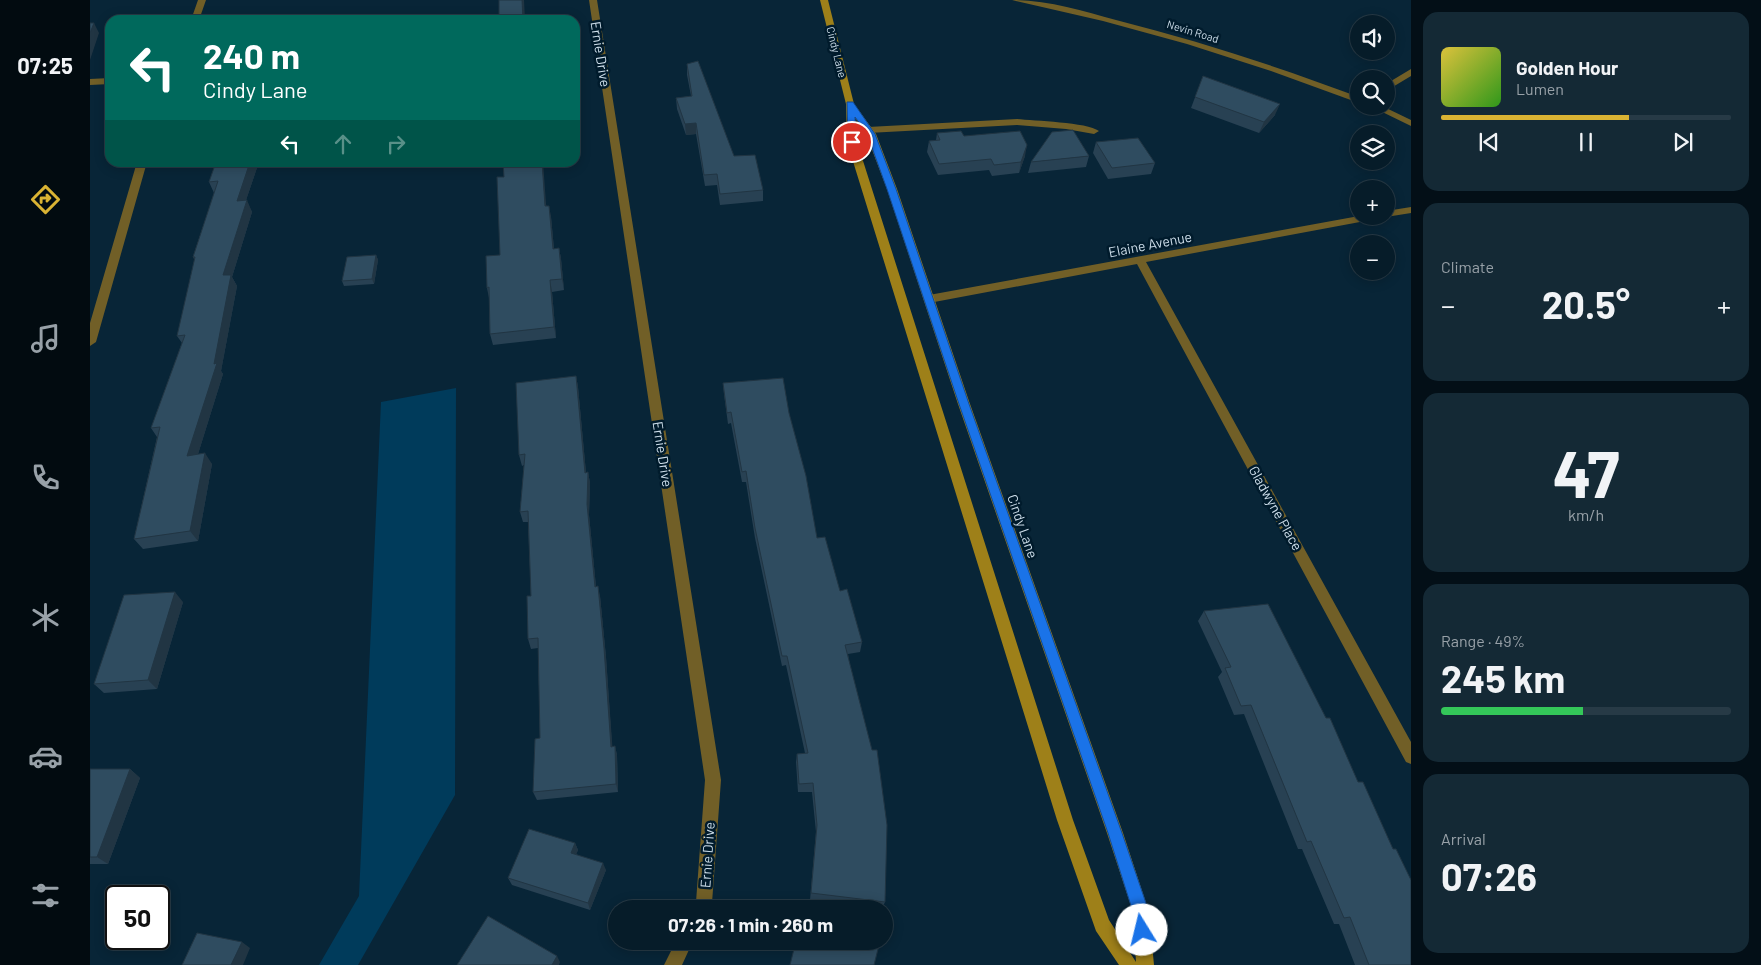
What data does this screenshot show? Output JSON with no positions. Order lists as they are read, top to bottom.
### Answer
{
  "streets": {
    "main road": ["Cindy Lane"],
    "street": [
      "Nevin Road",
      "Ernie Drive",
      "Elaine Avenue",
      "Gladwyne Place"
    ]
  },
  "crossings": [
    ["Cindy Lane", "Elaine Avenue"],
    ["Elaine Avenue", "Gladwyne Place"]
  ],
  "page": {
    "tabs": "07:25",
    "map_buttons": ["+", "−"],
    "turn": ["240 m", "Cindy Lane"],
    "song": ["Golden Hour", "Lumen"],
    "tile": [
      "Climate",
      ["47", "km/h"],
      ["Range · 49%", "245 km"],
      ["Arrival", "07:26"]
    ],
    "heat": ["−", "20.5°", "+"],
    "limit": "50",
    "trip": "07:26 · 1 min · 260 m"
  }
}
